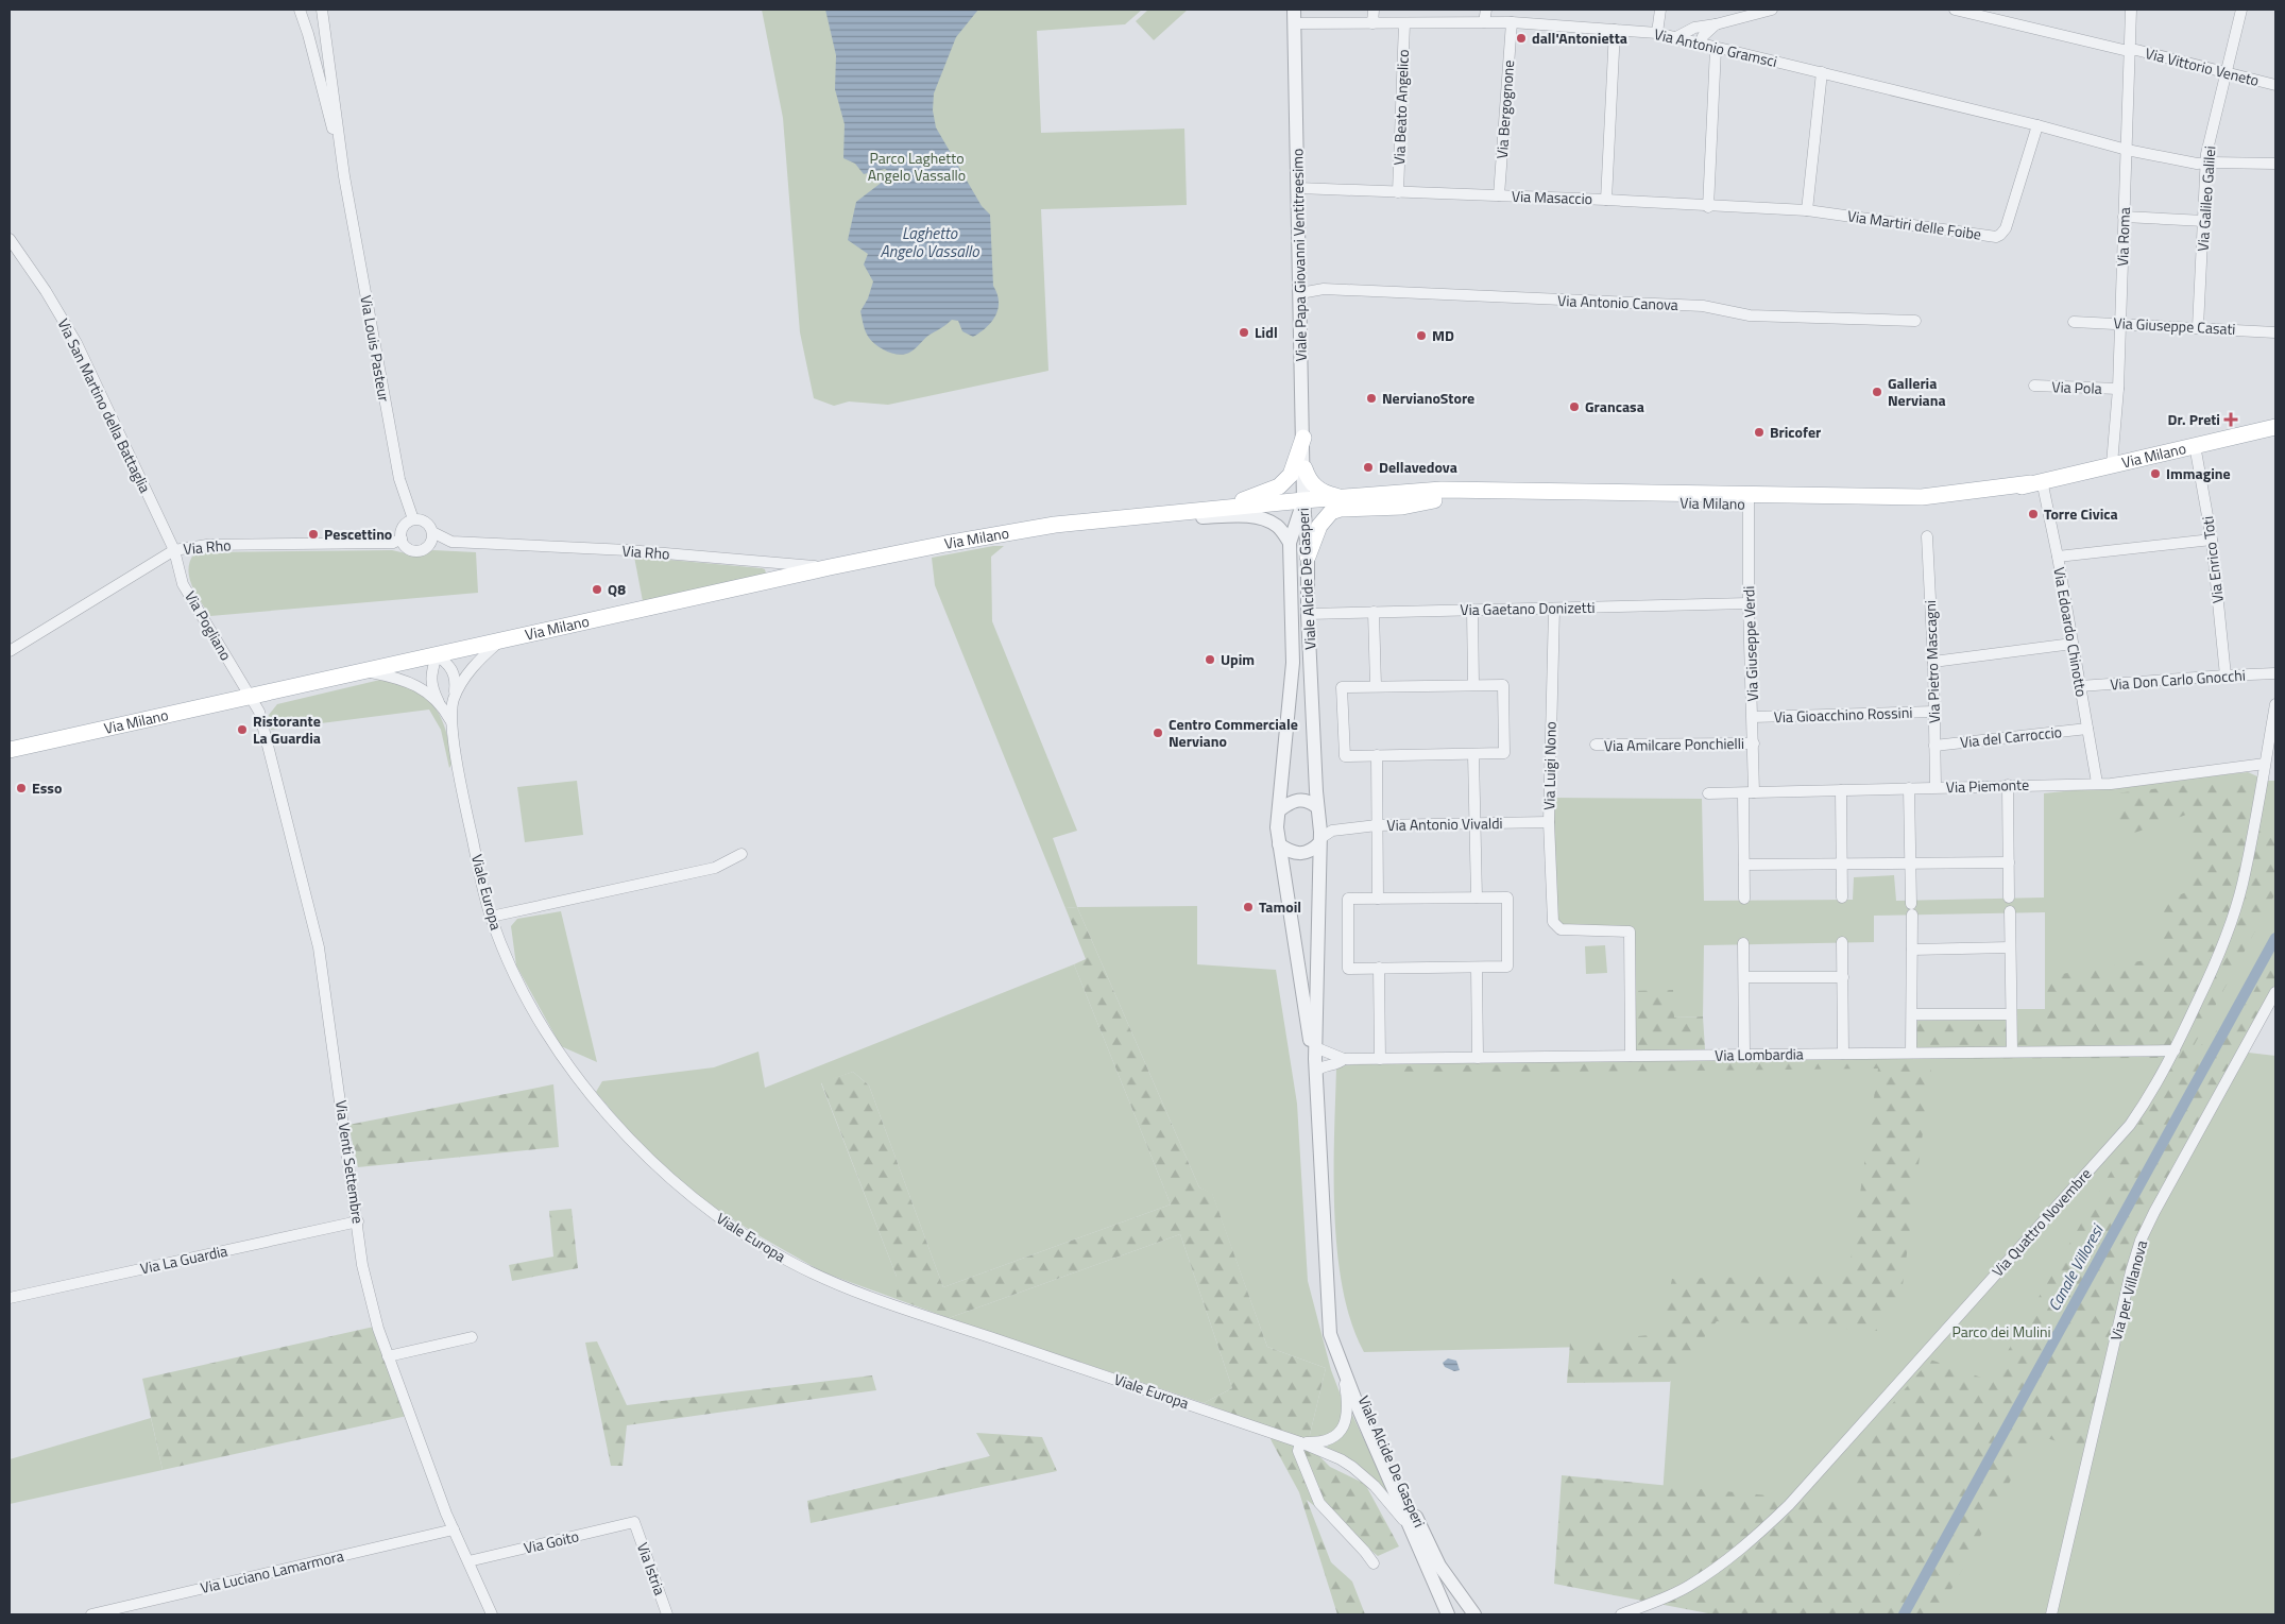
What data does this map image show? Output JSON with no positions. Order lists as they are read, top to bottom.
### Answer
{
  "streets": {
    "main road": ["Via Milano"],
    "street": [
      "Via Antonio Gramsci",
      "Via Vittorio Veneto",
      "Via Beato Angelico",
      "Via Bergognone",
      "Via Masaccio",
      "Via Galileo Galilei",
      "Via Martiri delle Foibe",
      "Via Roma",
      "Viale Papa Giovanni Ventitreesimo",
      "Via Antonio Canova",
      "Via Giuseppe Casati",
      "Via Louis Pasteur",
      "Via Pola",
      "Via San Martino della Battaglia",
      "Via Rho",
      "Via Enrico Toti",
      "Viale Alcide De Gasperi",
      "Via Gaetano Donizetti",
      "Via Pogliano",
      "Via Edoardo Chinotto",
      "Via Giuseppe Verdi",
      "Via Pietro Mascagni",
      "Via Don Carlo Gnocchi",
      "Via Gioacchino Rossini",
      "Via del Carroccio",
      "Via Amilcare Ponchielli",
      "Via Luigi Nono",
      "Via Piemonte",
      "Via Antonio Vivaldi",
      "Viale Europa",
      "Via Lombardia",
      "Via Venti Settembre",
      "Via Quattro Novembre",
      "Via La Guardia",
      "Via per Villanova",
      "Via Goito",
      "Via Istria",
      "Via Luciano Lamarmora"
    ]
  },
  "crossings": [
    ["Via Antonio Gramsci", "Via Beato Angelico"],
    ["Via Antonio Gramsci", "Via Bergognone"],
    ["Via Antonio Gramsci", "Via Galileo Galilei"],
    ["Via Antonio Gramsci", "Via Martiri delle Foibe"],
    ["Via Antonio Gramsci", "Via Roma"],
    ["Via Antonio Gramsci", "Viale Papa Giovanni Ventitreesimo"],
    ["Via Vittorio Veneto", "Via Galileo Galilei"],
    ["Via Vittorio Veneto", "Via Roma"],
    ["Via Beato Angelico", "Via Masaccio"],
    ["Via Bergognone", "Via Masaccio"],
    ["Via Masaccio", "Via Martiri delle Foibe"],
    ["Via Masaccio", "Viale Papa Giovanni Ventitreesimo"],
    ["Via Galileo Galilei", "Via Giuseppe Casati"],
    ["Via Roma", "Via Giuseppe Casati"],
    ["Via Roma", "Via Pola"],
    ["Via Roma", "Via Milano"],
    ["Viale Papa Giovanni Ventitreesimo", "Via Antonio Canova"],
    ["Viale Papa Giovanni Ventitreesimo", "Via Milano"],
    ["Viale Papa Giovanni Ventitreesimo", "Viale Alcide De Gasperi"],
    ["Via Louis Pasteur", "Via Rho"],
    ["Via San Martino della Battaglia", "Via Rho"],
    ["Via San Martino della Battaglia", "Via Pogliano"],
    ["Via Milano", "Via Rho"],
    ["Via Milano", "Via Enrico Toti"],
    ["Via Milano", "Viale Alcide De Gasperi"],
    ["Via Milano", "Via Pogliano"],
    ["Via Milano", "Via Edoardo Chinotto"],
    ["Via Milano", "Via Giuseppe Verdi"],
    ["Via Milano", "Viale Europa"],
    ["Via Milano", "Via Venti Settembre"],
    ["Via Rho", "Via Pogliano"],
    ["Via Enrico Toti", "Via Don Carlo Gnocchi"],
    ["Viale Alcide De Gasperi", "Via Gaetano Donizetti"],
    ["Viale Alcide De Gasperi", "Via Antonio Vivaldi"],
    ["Viale Alcide De Gasperi", "Viale Europa"],
    ["Viale Alcide De Gasperi", "Via Lombardia"],
    ["Via Gaetano Donizetti", "Via Giuseppe Verdi"],
    ["Via Gaetano Donizetti", "Via Luigi Nono"],
    ["Via Pogliano", "Via Venti Settembre"],
    ["Via Edoardo Chinotto", "Via Don Carlo Gnocchi"],
    ["Via Edoardo Chinotto", "Via del Carroccio"],
    ["Via Edoardo Chinotto", "Via Piemonte"],
    ["Via Giuseppe Verdi", "Via Gioacchino Rossini"],
    ["Via Giuseppe Verdi", "Via Amilcare Ponchielli"],
    ["Via Giuseppe Verdi", "Via Piemonte"],
    ["Via Pietro Mascagni", "Via Gioacchino Rossini"],
    ["Via Pietro Mascagni", "Via del Carroccio"],
    ["Via Pietro Mascagni", "Via Piemonte"],
    ["Via Luigi Nono", "Via Antonio Vivaldi"],
    ["Via Luigi Nono", "Via Lombardia"],
    ["Via Piemonte", "Via Quattro Novembre"],
    ["Via Lombardia", "Via Quattro Novembre"],
    ["Via Venti Settembre", "Via La Guardia"],
    ["Via Venti Settembre", "Via Goito"],
    ["Via Venti Settembre", "Via Luciano Lamarmora"],
    ["Via Goito", "Via Istria"]
  ],
  "water": ["Laghetto Angelo Vassallo", "Canale Villoresi"],
  "parks": ["Parco Laghetto Angelo Vassallo", "Parco dei Mulini"],
  "places": {
    "other": [
      "dall'Antonietta",
      "Lidl",
      "MD",
      "Galleria Nerviana",
      "NervianoStore",
      "Grancasa",
      "Bricofer",
      "Dellavedova",
      "Immagine",
      "Torre Civica",
      "Pescettino",
      "Q8",
      "Upim",
      "Ristorante La Guardia",
      "Centro Commerciale Nerviano",
      "Esso",
      "Tamoil"
    ],
    "health": ["Dr. Preti"]
  }
}
